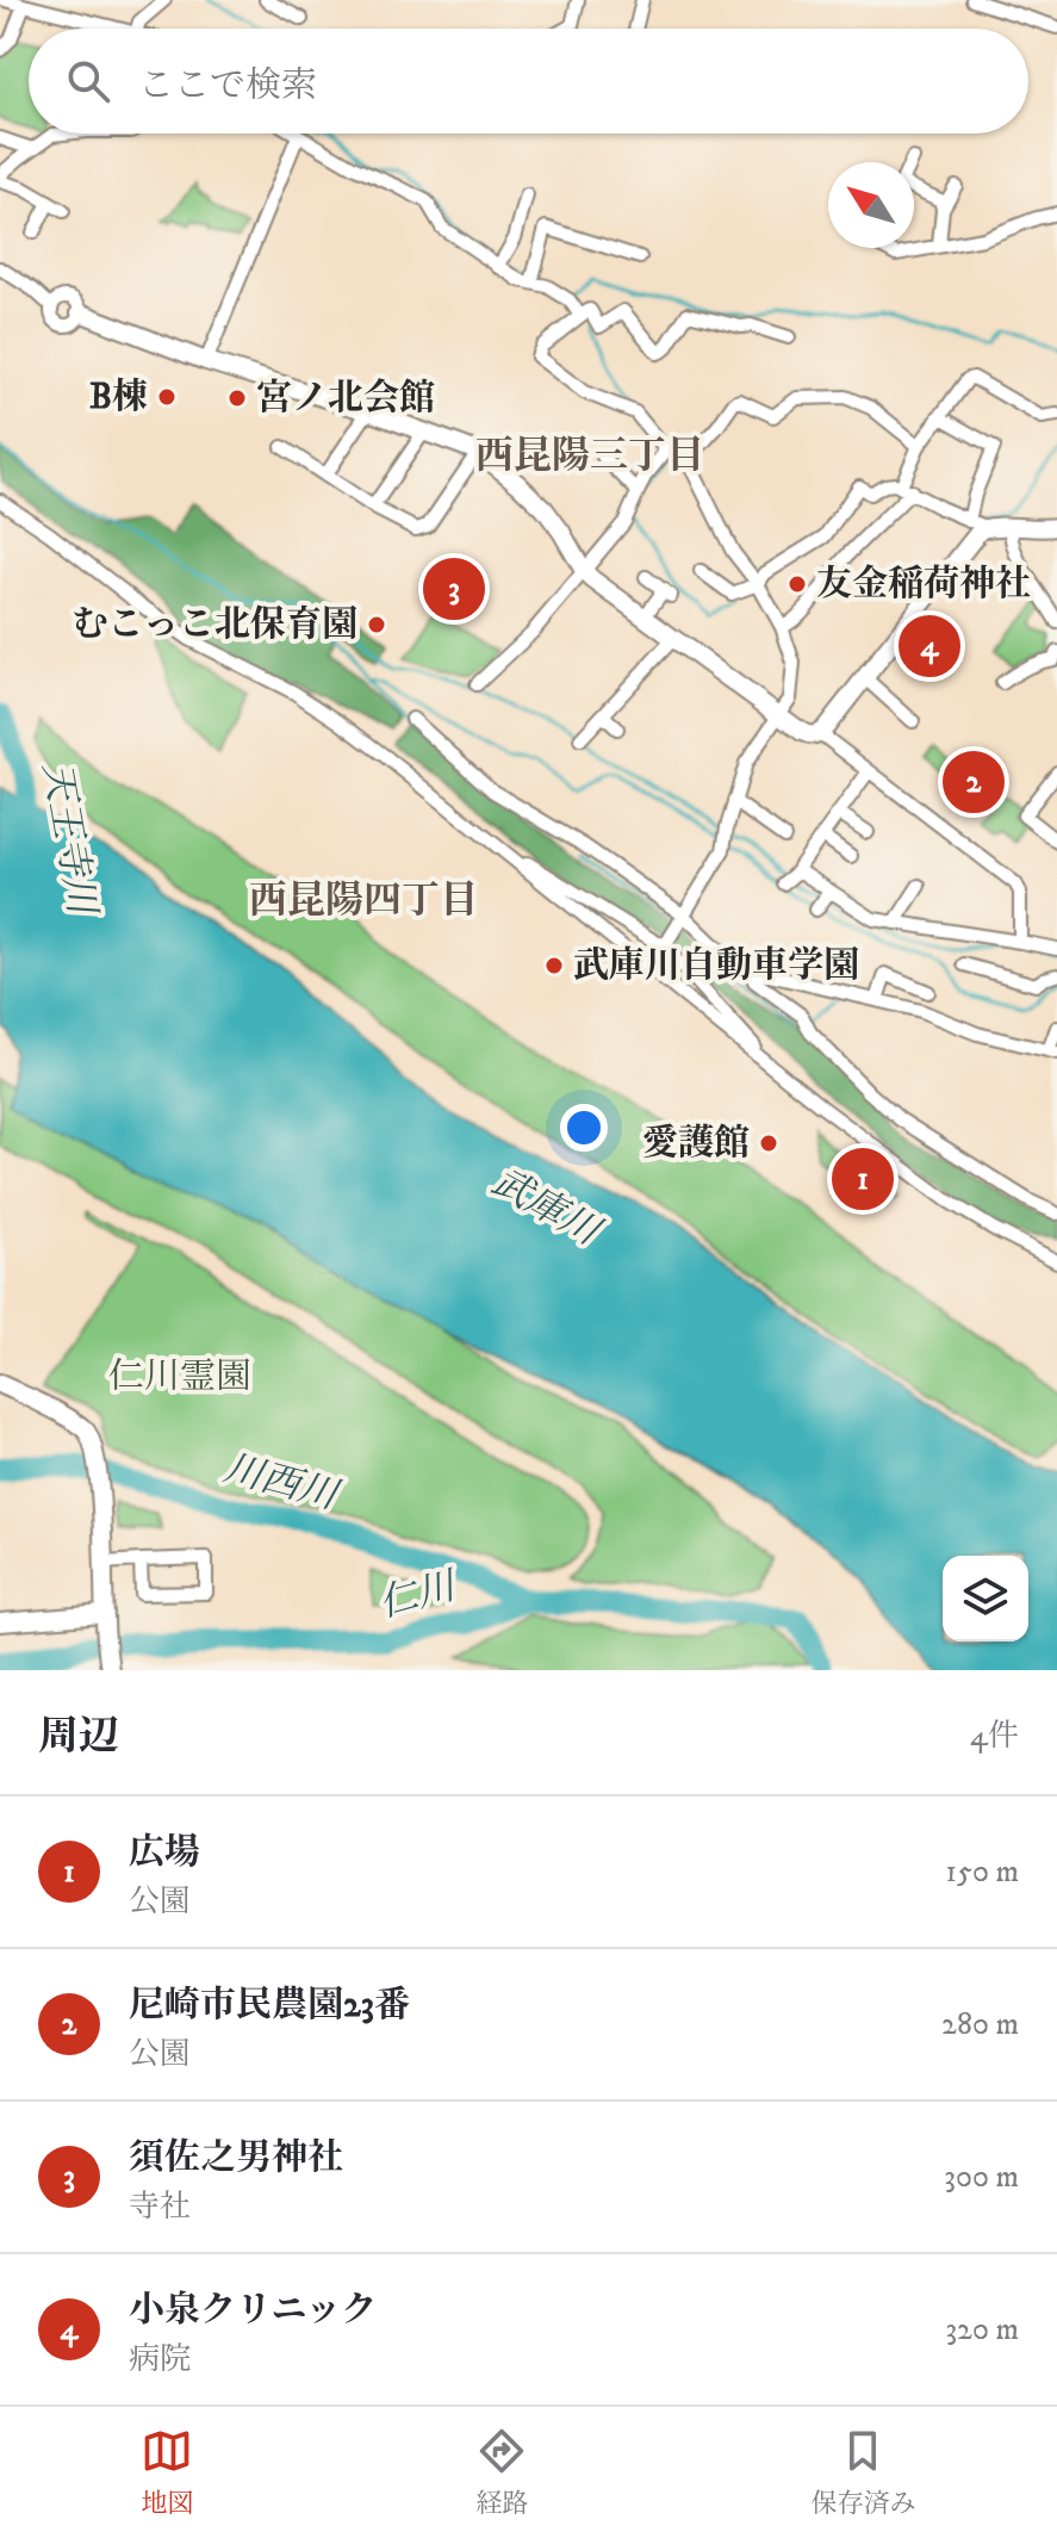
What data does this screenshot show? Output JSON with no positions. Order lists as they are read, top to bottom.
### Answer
{
  "districts": ["西昆陽三丁目", "西昆陽四丁目"],
  "water": [
    "天王寺川",
    "武庫川",
    "川西川",
    "仁川"
  ],
  "parks": ["仁川霊園"],
  "places": [
    "B棟",
    "宮ノ北会館",
    "友金稲荷神社",
    "むこっこ北保育園",
    "武庫川自動車学園",
    "愛護館"
  ],
  "north": "top left",
  "page": {
    "search": "ここで検索",
    "pins": [
      "3",
      "4",
      "2",
      "1"
    ],
    "heading": ["周辺", "4件"],
    "list": [
      {
        "mark": "1",
        "name": "広場",
        "note": "公園",
        "value": "150 m"
      },
      {
        "mark": "2",
        "name": "尼崎市民農園23番",
        "note": "公園",
        "value": "280 m"
      },
      {
        "mark": "3",
        "name": "須佐之男神社",
        "note": "寺社",
        "value": "300 m"
      },
      {
        "mark": "4",
        "name": "小泉クリニック",
        "note": "病院",
        "value": "320 m"
      }
    ],
    "nav": ["地図", "経路", "保存済み"]
  }
}
